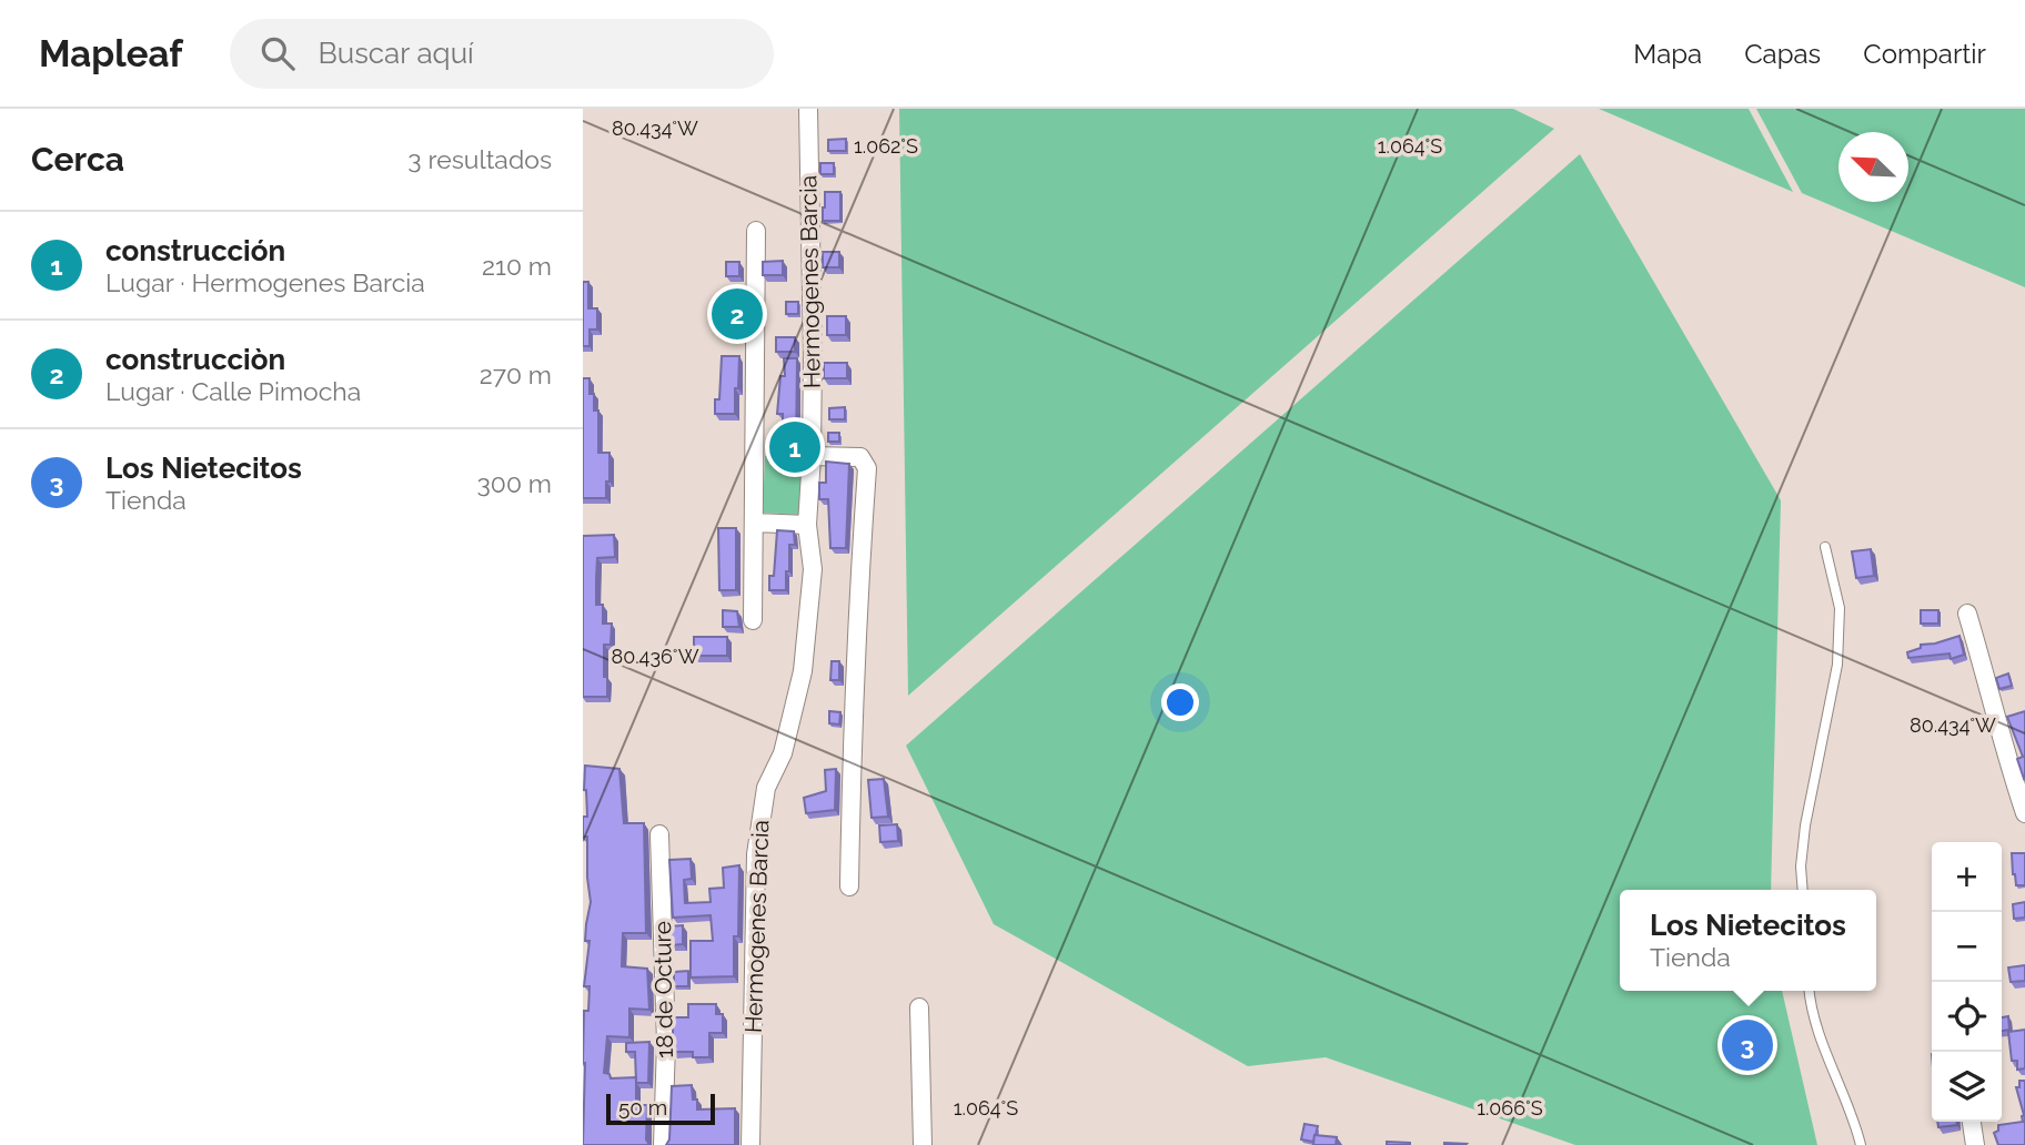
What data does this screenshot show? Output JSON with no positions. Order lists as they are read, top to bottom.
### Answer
{
  "streets": {
    "street": ["Hermogenes Barcia", "18 de Octure"]
  },
  "scale_bar": "50 m",
  "north": "top left",
  "page": {
    "header": "Mapleaf",
    "search": "Buscar aquí",
    "nav": ["Mapa", "Capas", "Compartir"],
    "heading": ["Cerca", "3 resultados"],
    "list": [
      {
        "mark": "1",
        "name": "construcción",
        "note": "Lugar · Hermogenes Barcia",
        "value": "210 m"
      },
      {
        "mark": "2",
        "name": "construcciòn",
        "note": "Lugar · Calle Pimocha",
        "value": "270 m"
      },
      {
        "mark": "3",
        "name": "Los Nietecitos",
        "note": "Tienda",
        "value": "300 m"
      }
    ],
    "pins": ["2", "1", "3"],
    "map_buttons": ["+", "−"],
    "popup": ["Los Nietecitos", "Tienda"],
    "scale": "50 m"
  },
  "coordinates": [
    "80.434°W",
    "1.064°S",
    "1.062°S",
    "80.436°W",
    "1.066°S"
  ]
}
